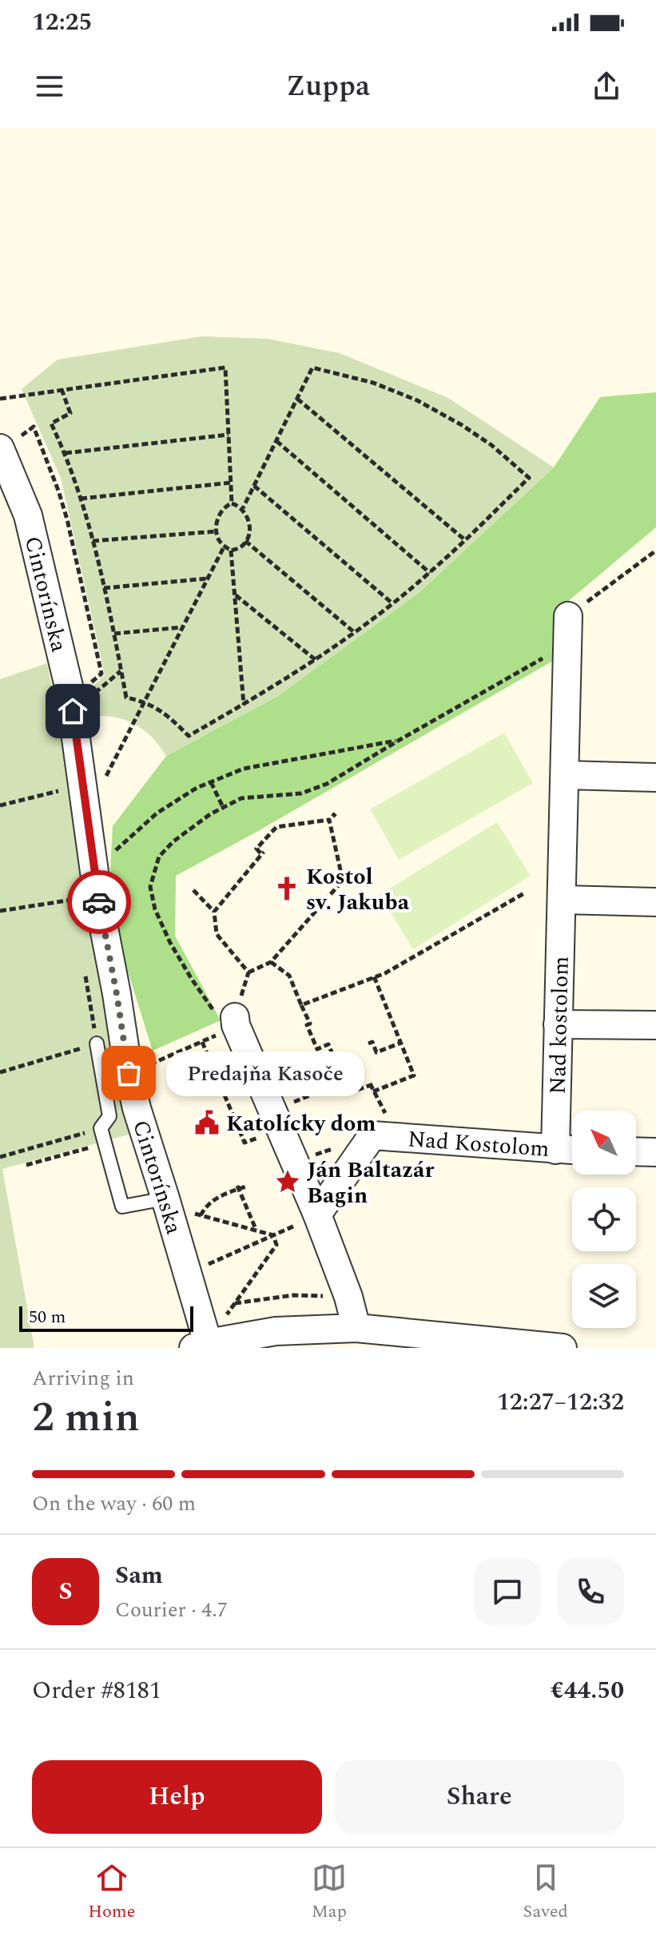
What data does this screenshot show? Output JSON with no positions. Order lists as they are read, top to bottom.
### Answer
{
  "streets": {
    "street": ["Cintorínska", "Nad kostolom", "Nad Kostolom"]
  },
  "crossings": [
    ["Nad kostolom", "Nad Kostolom"]
  ],
  "places": {
    "church": ["Kostol sv. Jakuba"],
    "other": ["Predajňa Kasoče"],
    "public building": ["Katolícky dom"],
    "place": ["Ján Baltazár Bagin"]
  },
  "scale_bar": "50 m",
  "north": "top left",
  "page": {
    "status": "12:25",
    "header": "Zuppa",
    "bubble": "Predajňa Kasoče",
    "scale": "50 m",
    "heading": ["2 min", "Arriving in", "12:27–12:32"],
    "panel": [
      "Sam",
      "Courier · 4.7",
      "Order #8181",
      "€44.50"
    ],
    "bar": "On the way · 60 m",
    "round": "S",
    "buttons": ["Help", "Share"],
    "tabs": ["Home", "Map", "Saved"]
  }
}
